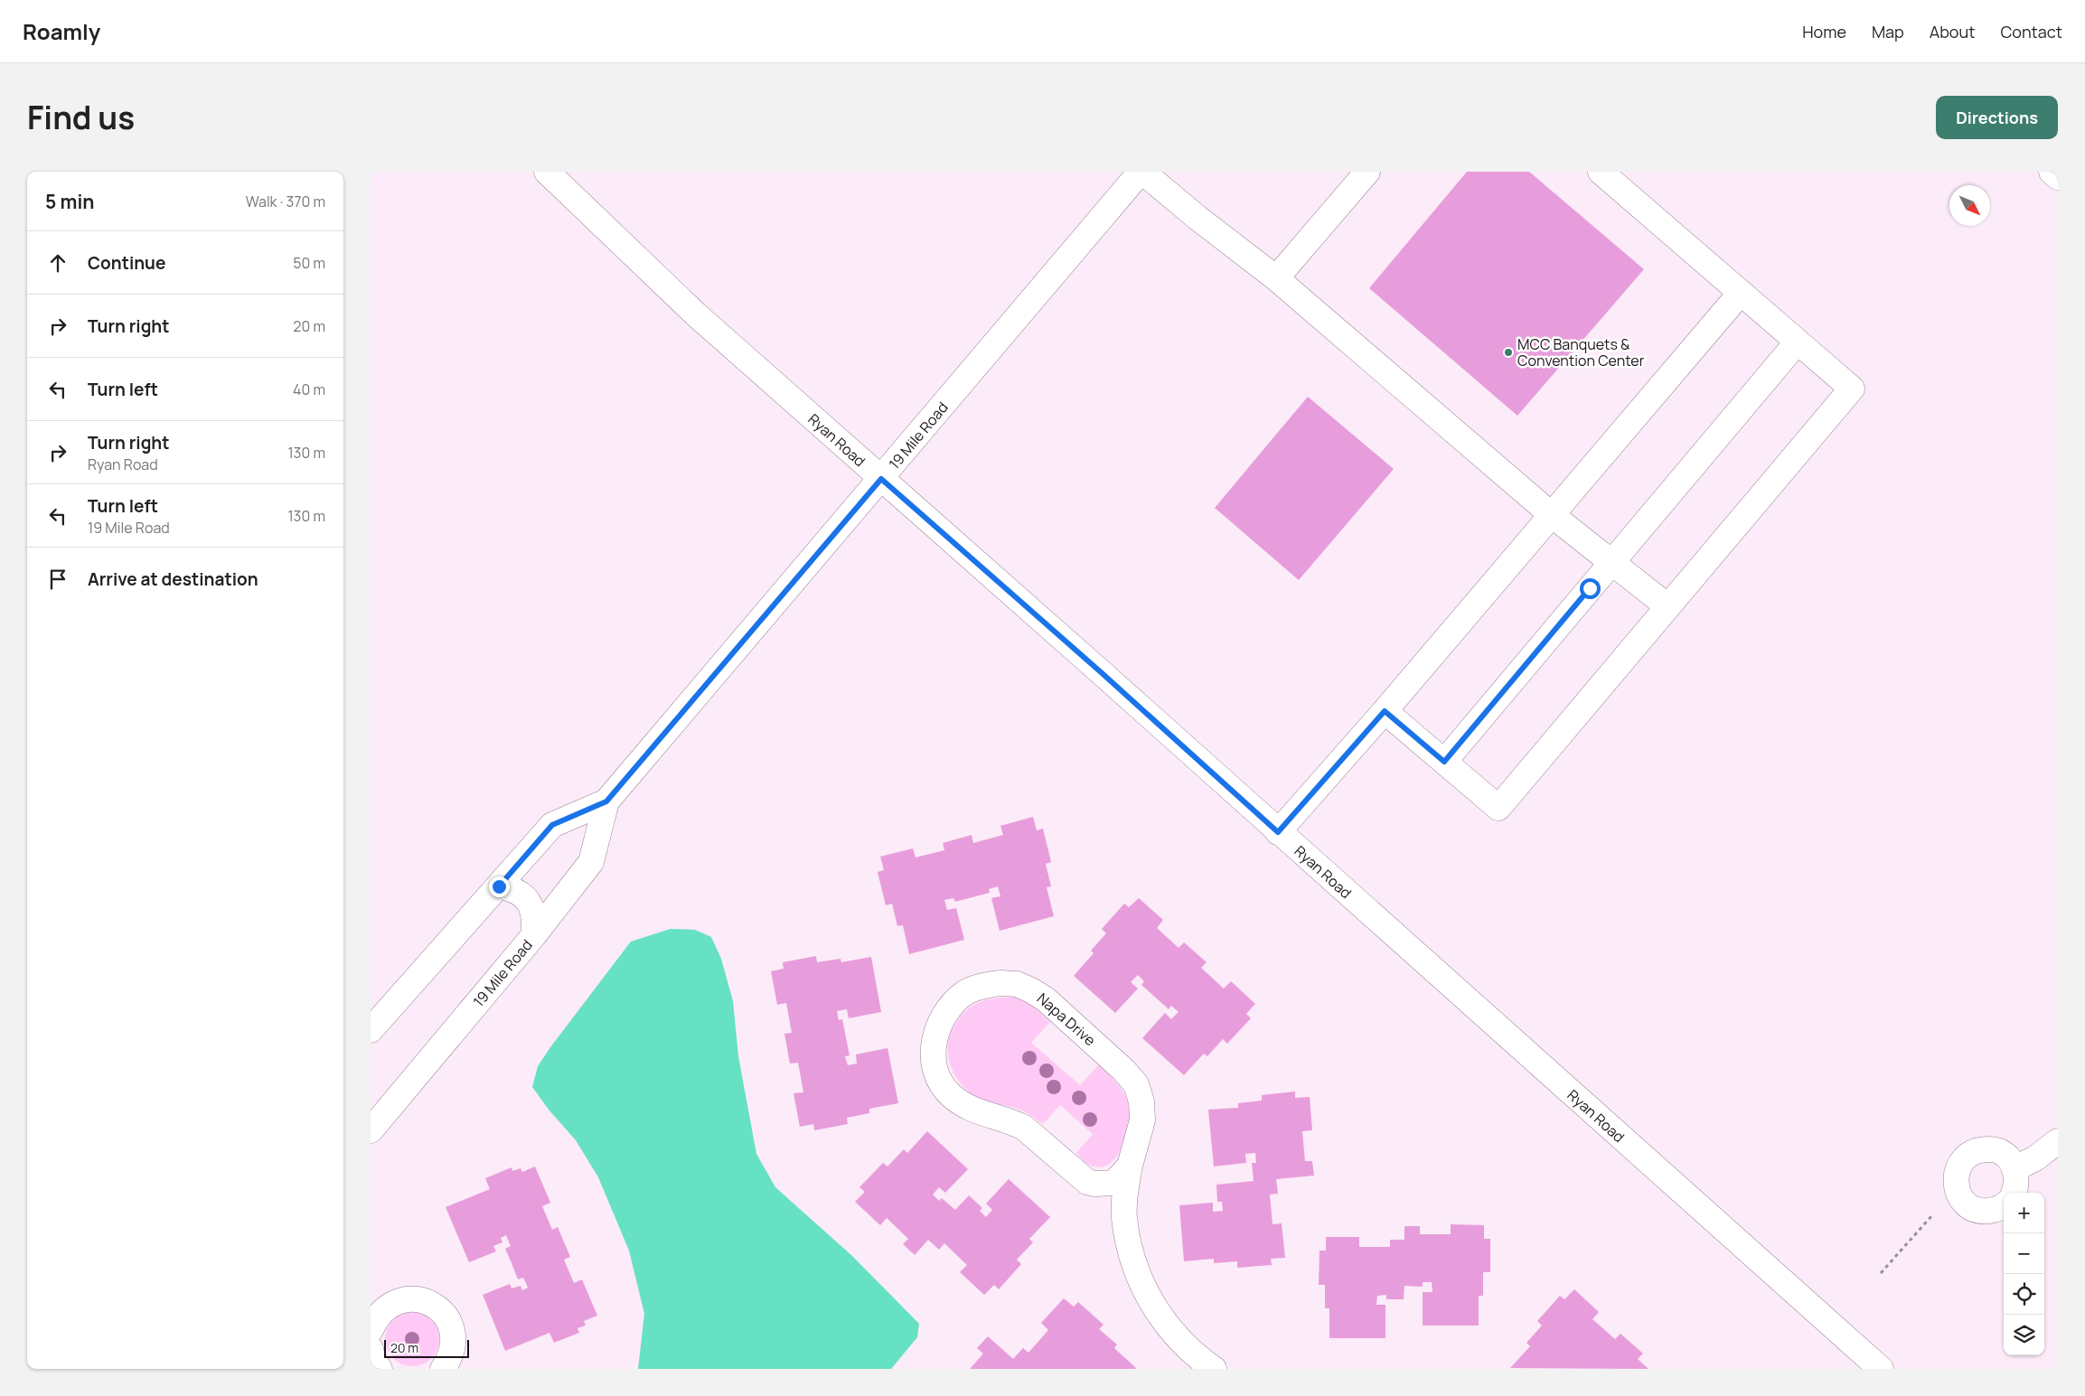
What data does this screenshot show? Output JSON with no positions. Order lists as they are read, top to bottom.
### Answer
{
  "streets": {
    "main road": ["19 Mile Road", "Ryan Road", "Napa Drive"]
  },
  "crossings": [
    ["19 Mile Road", "Ryan Road"]
  ],
  "places": ["MCC Banquets & Convention Center"],
  "scale_bar": "20 m",
  "north": "bottom right",
  "page": {
    "header": "Roamly",
    "nav": [
      "Home",
      "Map",
      "About",
      "Contact"
    ],
    "title": "Find us",
    "buttons": "Directions",
    "heading": ["5 min", "Walk · 370 m"],
    "list": [
      ["Continue", "50 m"],
      ["Turn right", "20 m"],
      ["Turn left", "40 m"],
      ["Turn right", "Ryan Road", "130 m"],
      ["Turn left", "19 Mile Road", "130 m"],
      "Arrive at destination"
    ],
    "map_buttons": ["+", "−"],
    "scale": "20 m"
  }
}
